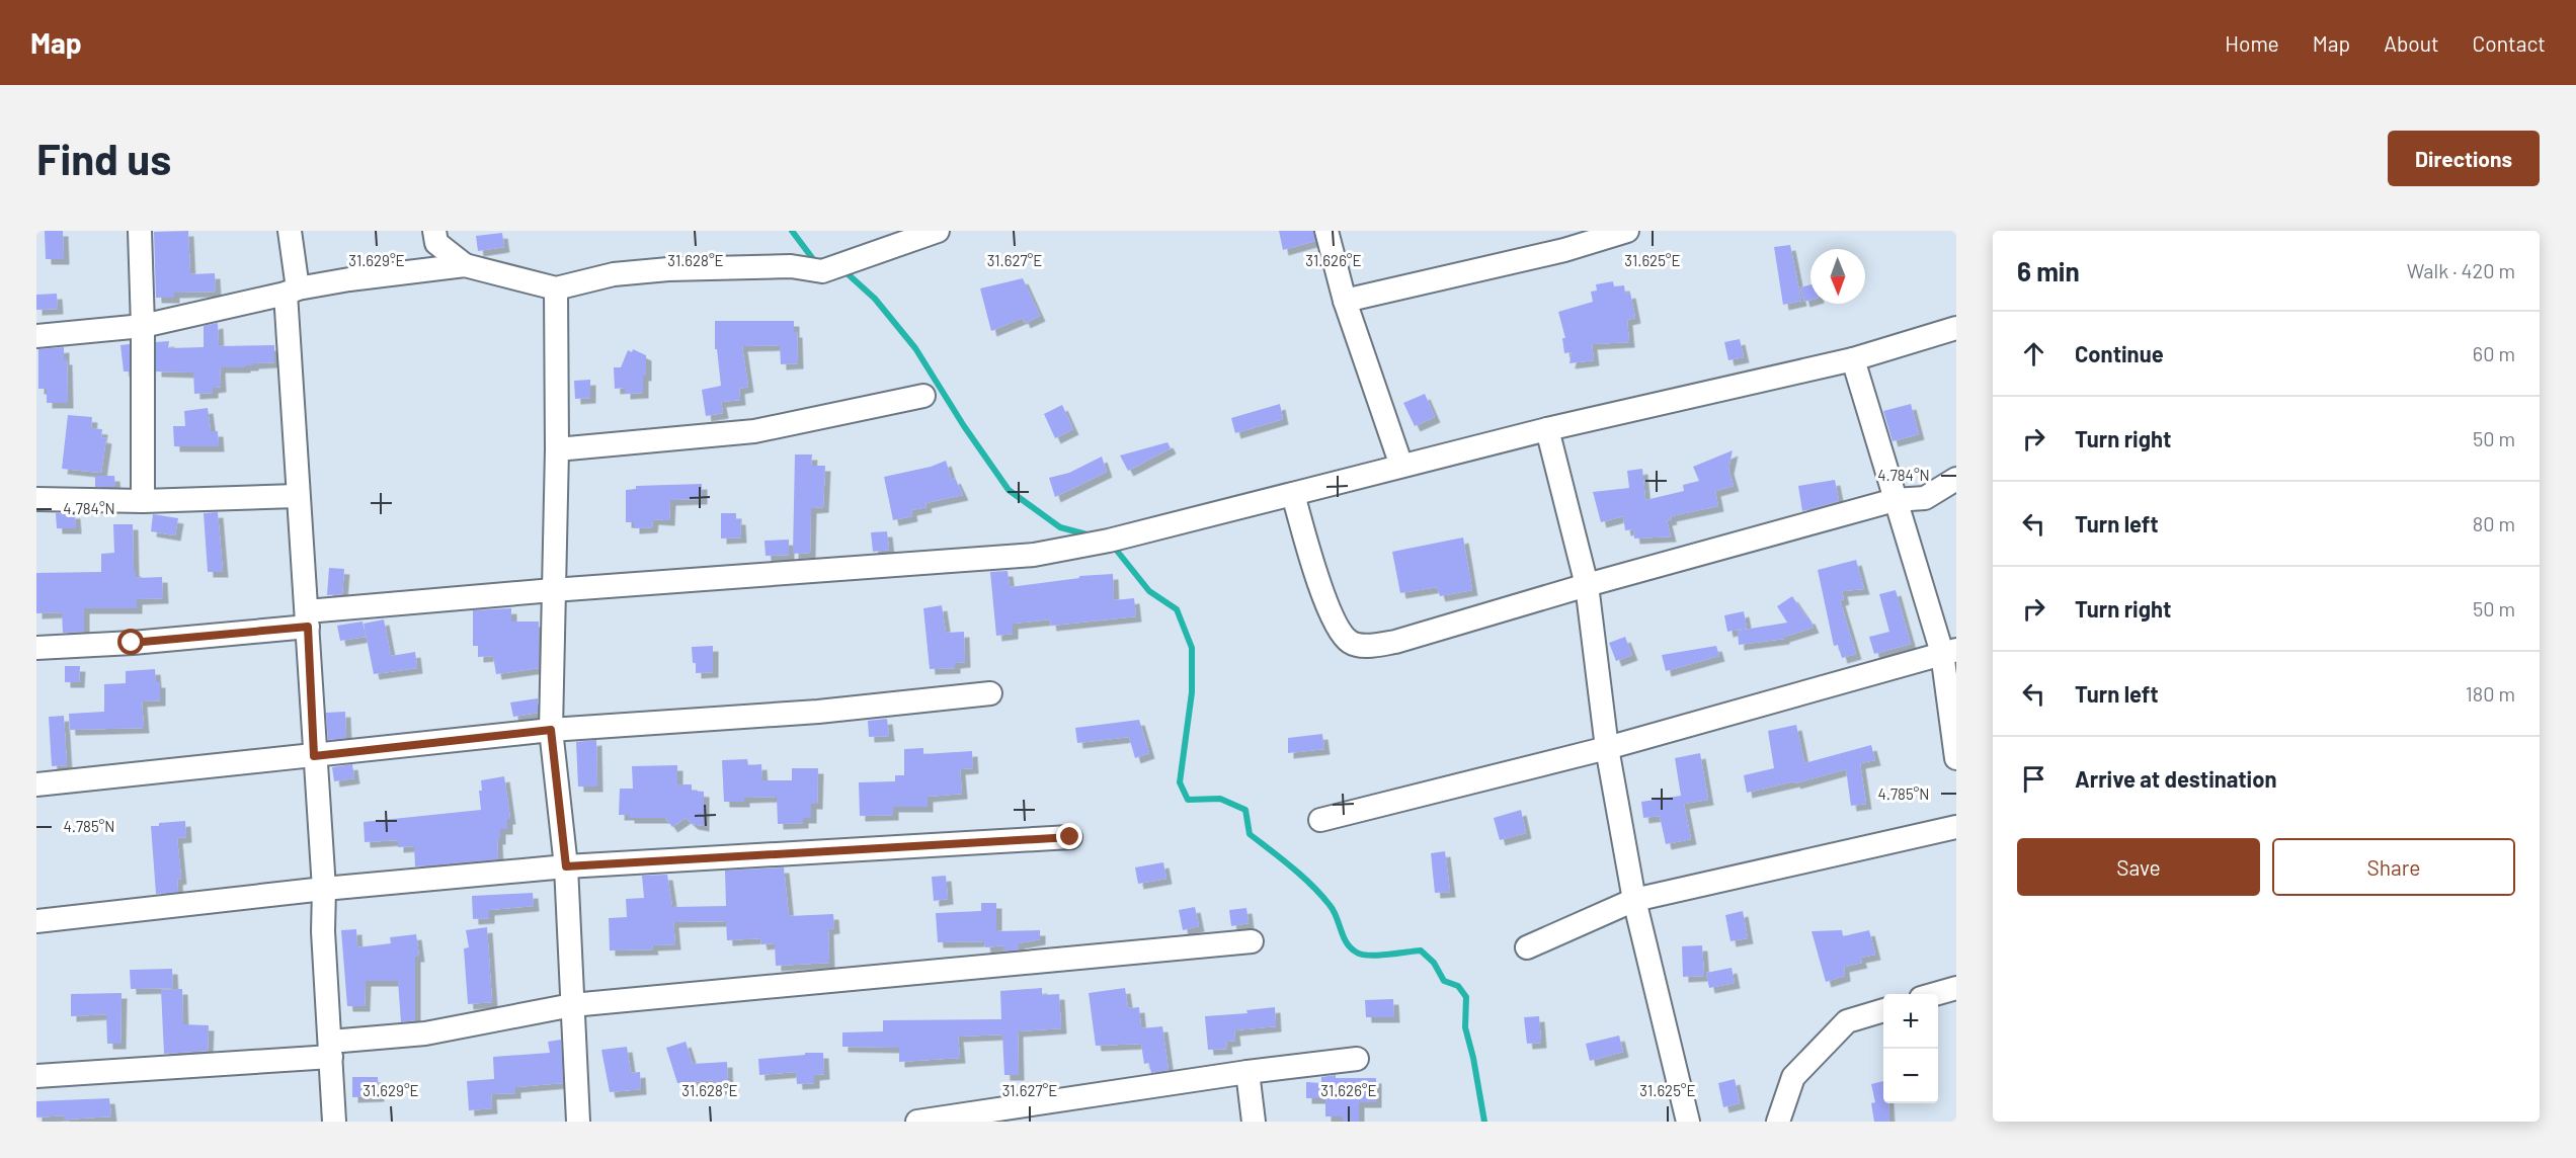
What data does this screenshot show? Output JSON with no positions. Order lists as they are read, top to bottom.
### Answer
{
  "north": "bottom",
  "page": {
    "header": "Map",
    "nav": [
      "Home",
      "Map",
      "About",
      "Contact"
    ],
    "buttons": [
      "Directions",
      ["Save", "Share"]
    ],
    "title": "Find us",
    "heading": ["6 min", "Walk · 420 m"],
    "list": [
      ["Continue", "60 m"],
      ["Turn right", "50 m"],
      ["Turn left", "80 m"],
      ["Turn right", "50 m"],
      ["Turn left", "180 m"],
      "Arrive at destination"
    ],
    "map_buttons": ["+", "−"]
  },
  "coordinates": [
    "31.629°E",
    "31.628°E",
    "31.627°E",
    "31.626°E",
    "31.625°E",
    "4.784°N",
    "4.785°N"
  ]
}
